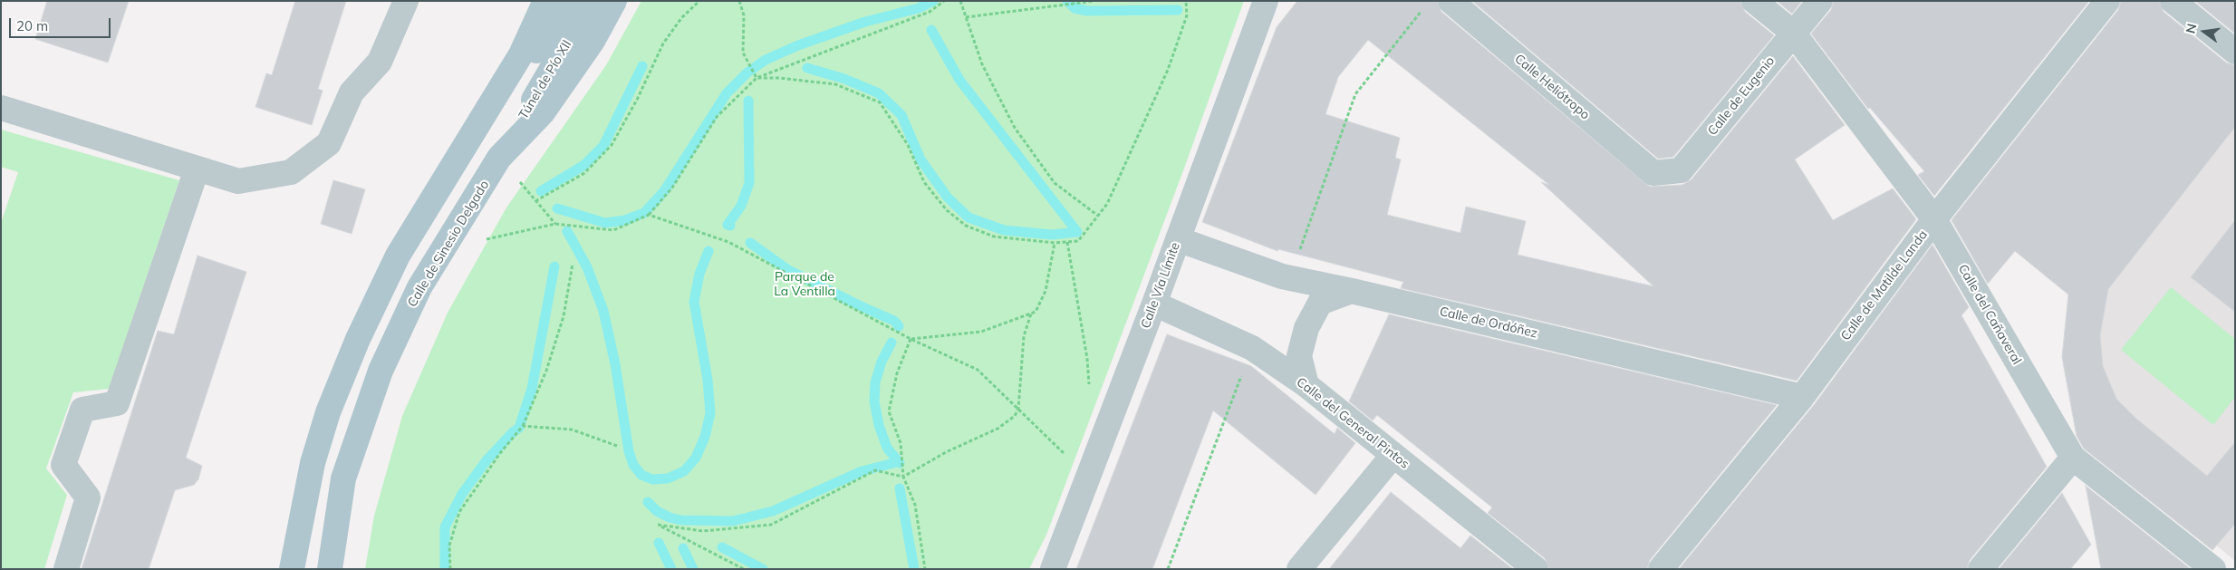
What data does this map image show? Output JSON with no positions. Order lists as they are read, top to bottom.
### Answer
{
  "streets": {
    "main road": ["Túnel de Pío XII", "Calle de Sinesio Delgado"],
    "street": [
      "Calle Heliótropo",
      "Calle de Eugenio",
      "Calle Vía Límite",
      "Calle de Matilde Landa",
      "Calle del Cañaveral",
      "Calle de Ordóñez",
      "Calle del General Pintos"
    ]
  },
  "crossings": [
    ["Túnel de Pío XII", "Calle de Sinesio Delgado"],
    ["Calle Heliótropo", "Calle de Eugenio"],
    ["Calle de Eugenio", "Calle del Cañaveral"],
    ["Calle Vía Límite", "Calle de Ordóñez"],
    ["Calle Vía Límite", "Calle del General Pintos"],
    ["Calle de Matilde Landa", "Calle del Cañaveral"],
    ["Calle de Matilde Landa", "Calle de Ordóñez"]
  ],
  "parks": ["Parque de La Ventilla"],
  "scale_bar": "20 m",
  "north": "left"
}
